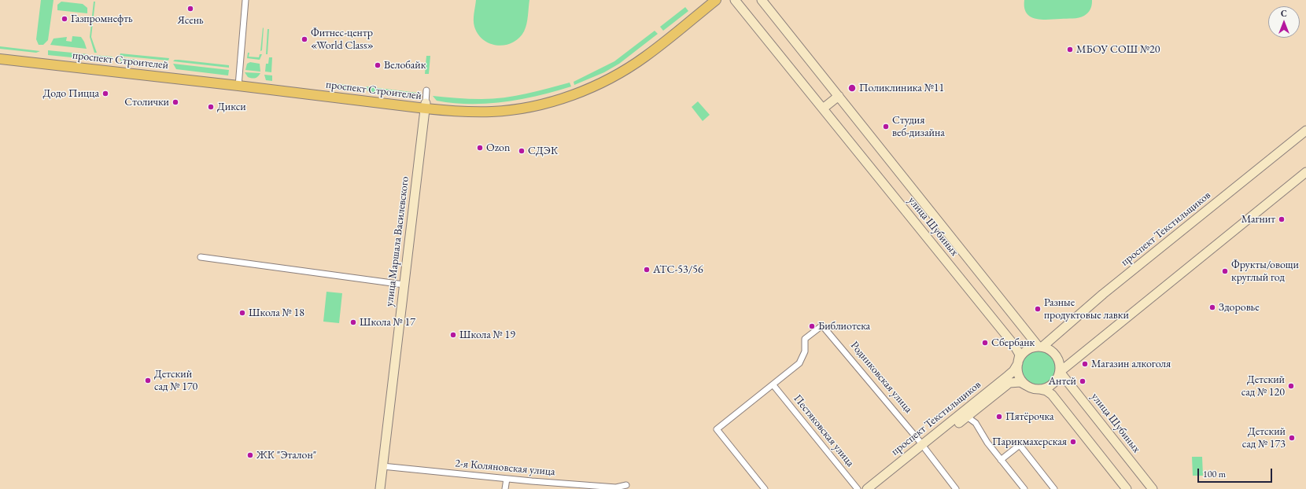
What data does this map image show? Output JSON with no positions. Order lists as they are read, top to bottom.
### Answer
{
  "streets": {
    "main road": [
      "проспект Строителей",
      "улица Шубиных",
      "проспект Текстильщиков",
      "улица Маршала Василевского"
    ],
    "street": ["Родниковская улица", "Пестяковская улица", "2-я Коляновская улица"]
  },
  "crossings": [
    ["проспект Строителей", "улица Маршала Василевского"],
    ["улица Шубиных", "проспект Текстильщиков"],
    ["проспект Текстильщиков", "Родниковская улица"],
    ["улица Маршала Василевского", "2-я Коляновская улица"],
    ["Родниковская улица", "Пестяковская улица"]
  ],
  "places": [
    "Ясень",
    "Газпромнефть",
    "Фитнес-центр «World Class»",
    "МБОУ СОШ №20",
    "Велобайк",
    "Поликлиника №11",
    "Додо Пицца",
    "Столички",
    "Дикси",
    "Студия веб-дизайна",
    "Ozon",
    "СДЭК",
    "Магнит",
    "АТС-53/56",
    "Фрукты/овощи круглый год",
    "Здоровье",
    "Разные продуктовые лавки",
    "Школа № 18",
    "Школа № 17",
    "Библиотека",
    "Школа № 19",
    "Сбербанк",
    "Магазин алкоголя",
    "Детский сад № 170",
    "Антей",
    "Детский сад № 120",
    "Пятёрочка",
    "Детский сад № 173",
    "Парикмахерская",
    "ЖК \"Эталон\""
  ],
  "scale_bar": "100 m",
  "north": "top"
}
